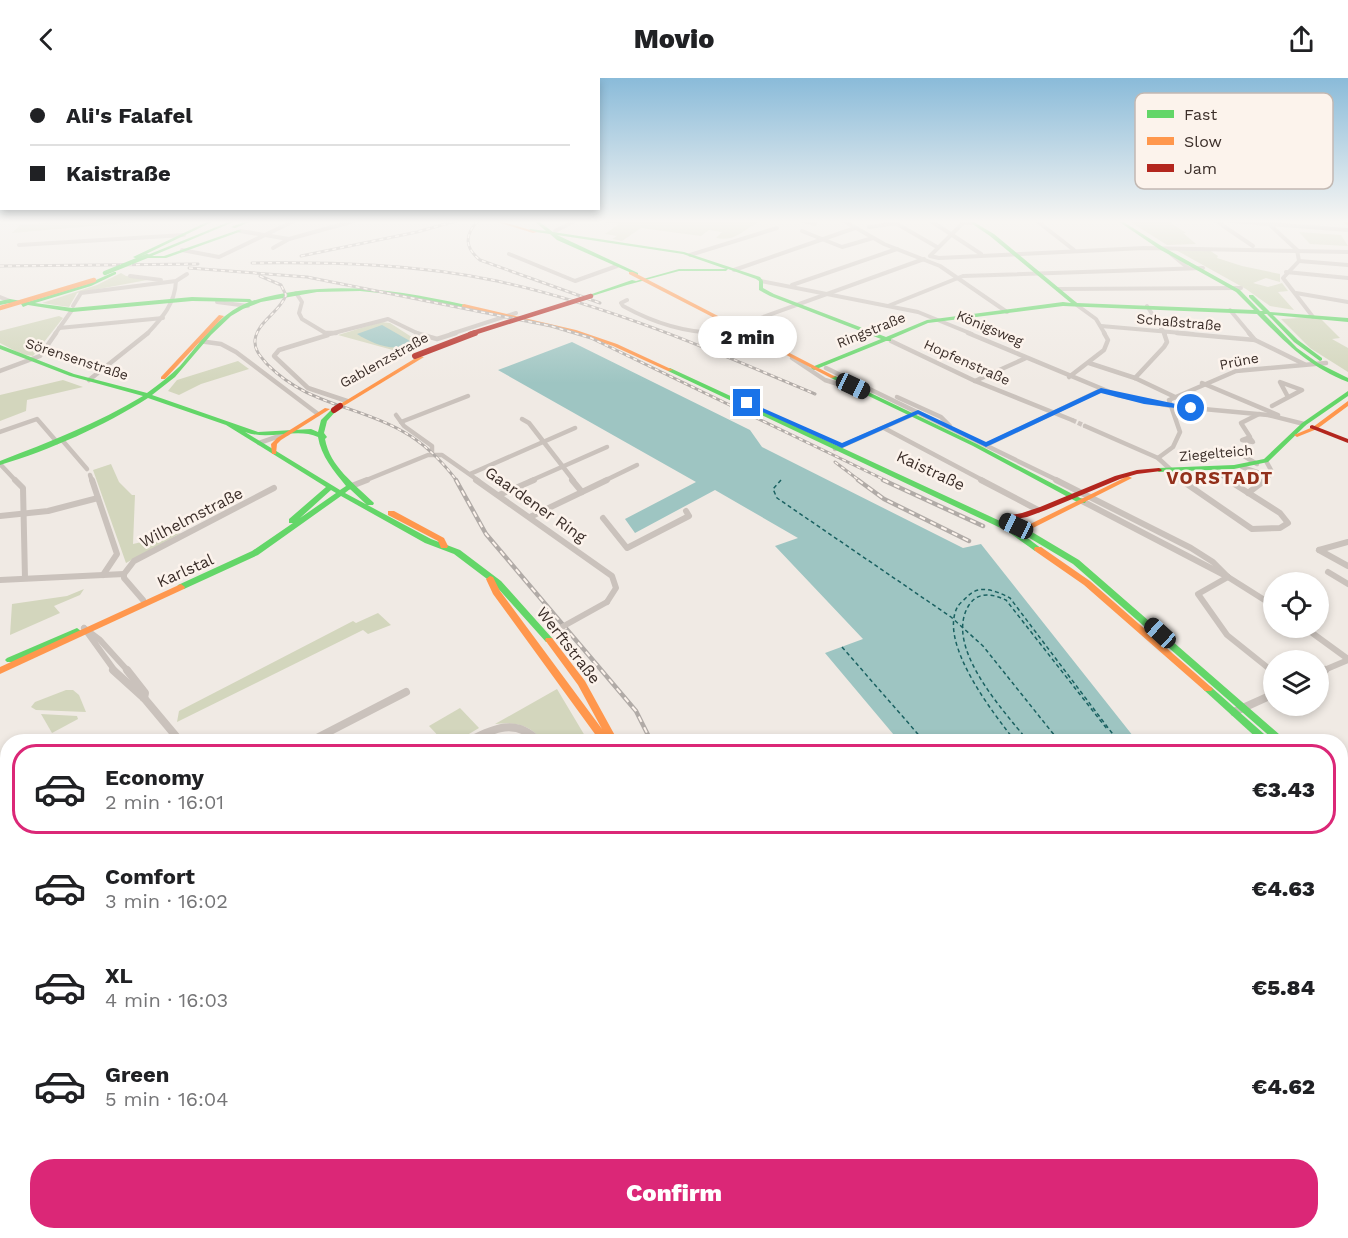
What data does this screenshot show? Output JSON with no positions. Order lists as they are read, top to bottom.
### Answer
{
  "streets": {
    "main road": [
      "Königsweg",
      "Ringstraße",
      "Sörensenstraße",
      "Gablenzstraße",
      "Hopfenstraße",
      "Ziegelteich",
      "Kaistraße",
      "Karlstal",
      "Werftstraße"
    ],
    "street": [
      "Schaßstraße",
      "Prüne",
      "Gaardener Ring",
      "Wilhelmstraße"
    ]
  },
  "crossings": [
    ["Königsweg", "Ringstraße"],
    ["Königsweg", "Hopfenstraße"],
    ["Ringstraße", "Hopfenstraße"],
    ["Sörensenstraße", "Werftstraße"],
    ["Gablenzstraße", "Werftstraße"],
    ["Gaardener Ring", "Werftstraße"],
    ["Karlstal", "Werftstraße"]
  ],
  "districts": ["VORSTADT"],
  "legend": ["Fast", "Slow", "Jam"],
  "page": {
    "header": "Movio",
    "banner": ["Ali's Falafel", "Kaistraße"],
    "bubble": "2 min",
    "list": [
      {
        "name": "Economy",
        "note": "2 min · 16:01",
        "value": "€3.43"
      },
      {
        "name": "Comfort",
        "note": "3 min · 16:02",
        "value": "€4.63"
      },
      {
        "name": "XL",
        "note": "4 min · 16:03",
        "value": "€5.84"
      },
      {
        "name": "Green",
        "note": "5 min · 16:04",
        "value": "€4.62"
      }
    ],
    "buttons": "Confirm"
  }
}
